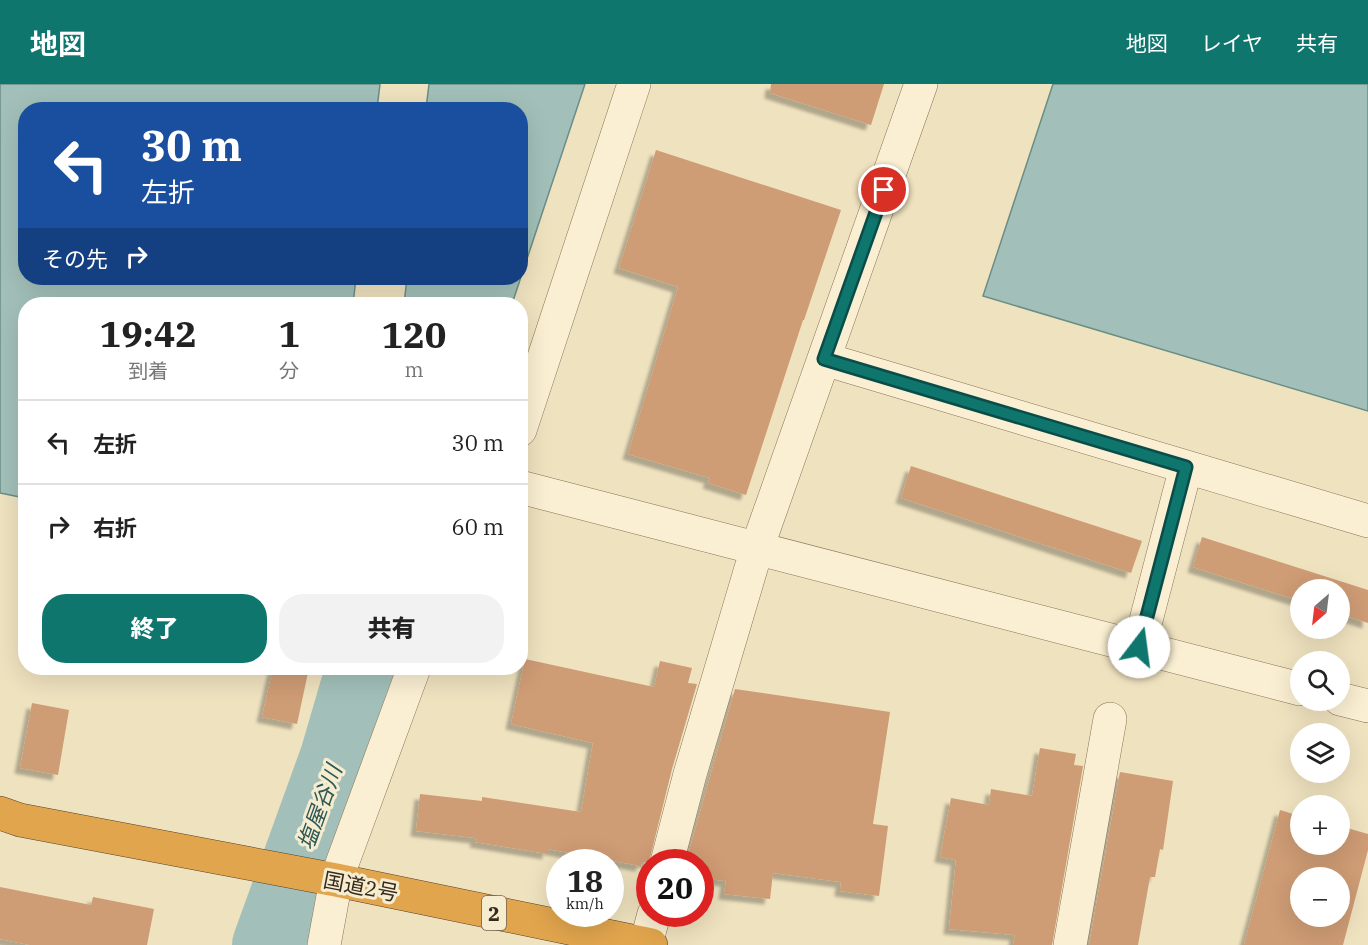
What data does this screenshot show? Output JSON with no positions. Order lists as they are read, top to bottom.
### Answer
{
  "streets": {
    "highway": ["国道2号", "2"]
  },
  "water": ["塩屋谷川"],
  "north": "bottom left",
  "page": {
    "header": "地図",
    "nav": ["地図", "レイヤ", "共有"],
    "turn": ["30 m", "左折"],
    "then": "その先",
    "eta": [
      "19:42",
      "到着",
      "1",
      "分",
      "120",
      "m"
    ],
    "list": [
      {
        "name": "左折",
        "value": "30 m"
      },
      {
        "name": "右折",
        "value": "60 m"
      }
    ],
    "map_buttons": ["+", "−"],
    "buttons": ["終了", "共有"],
    "speed": "18 km/h",
    "limit": "20"
  }
}
